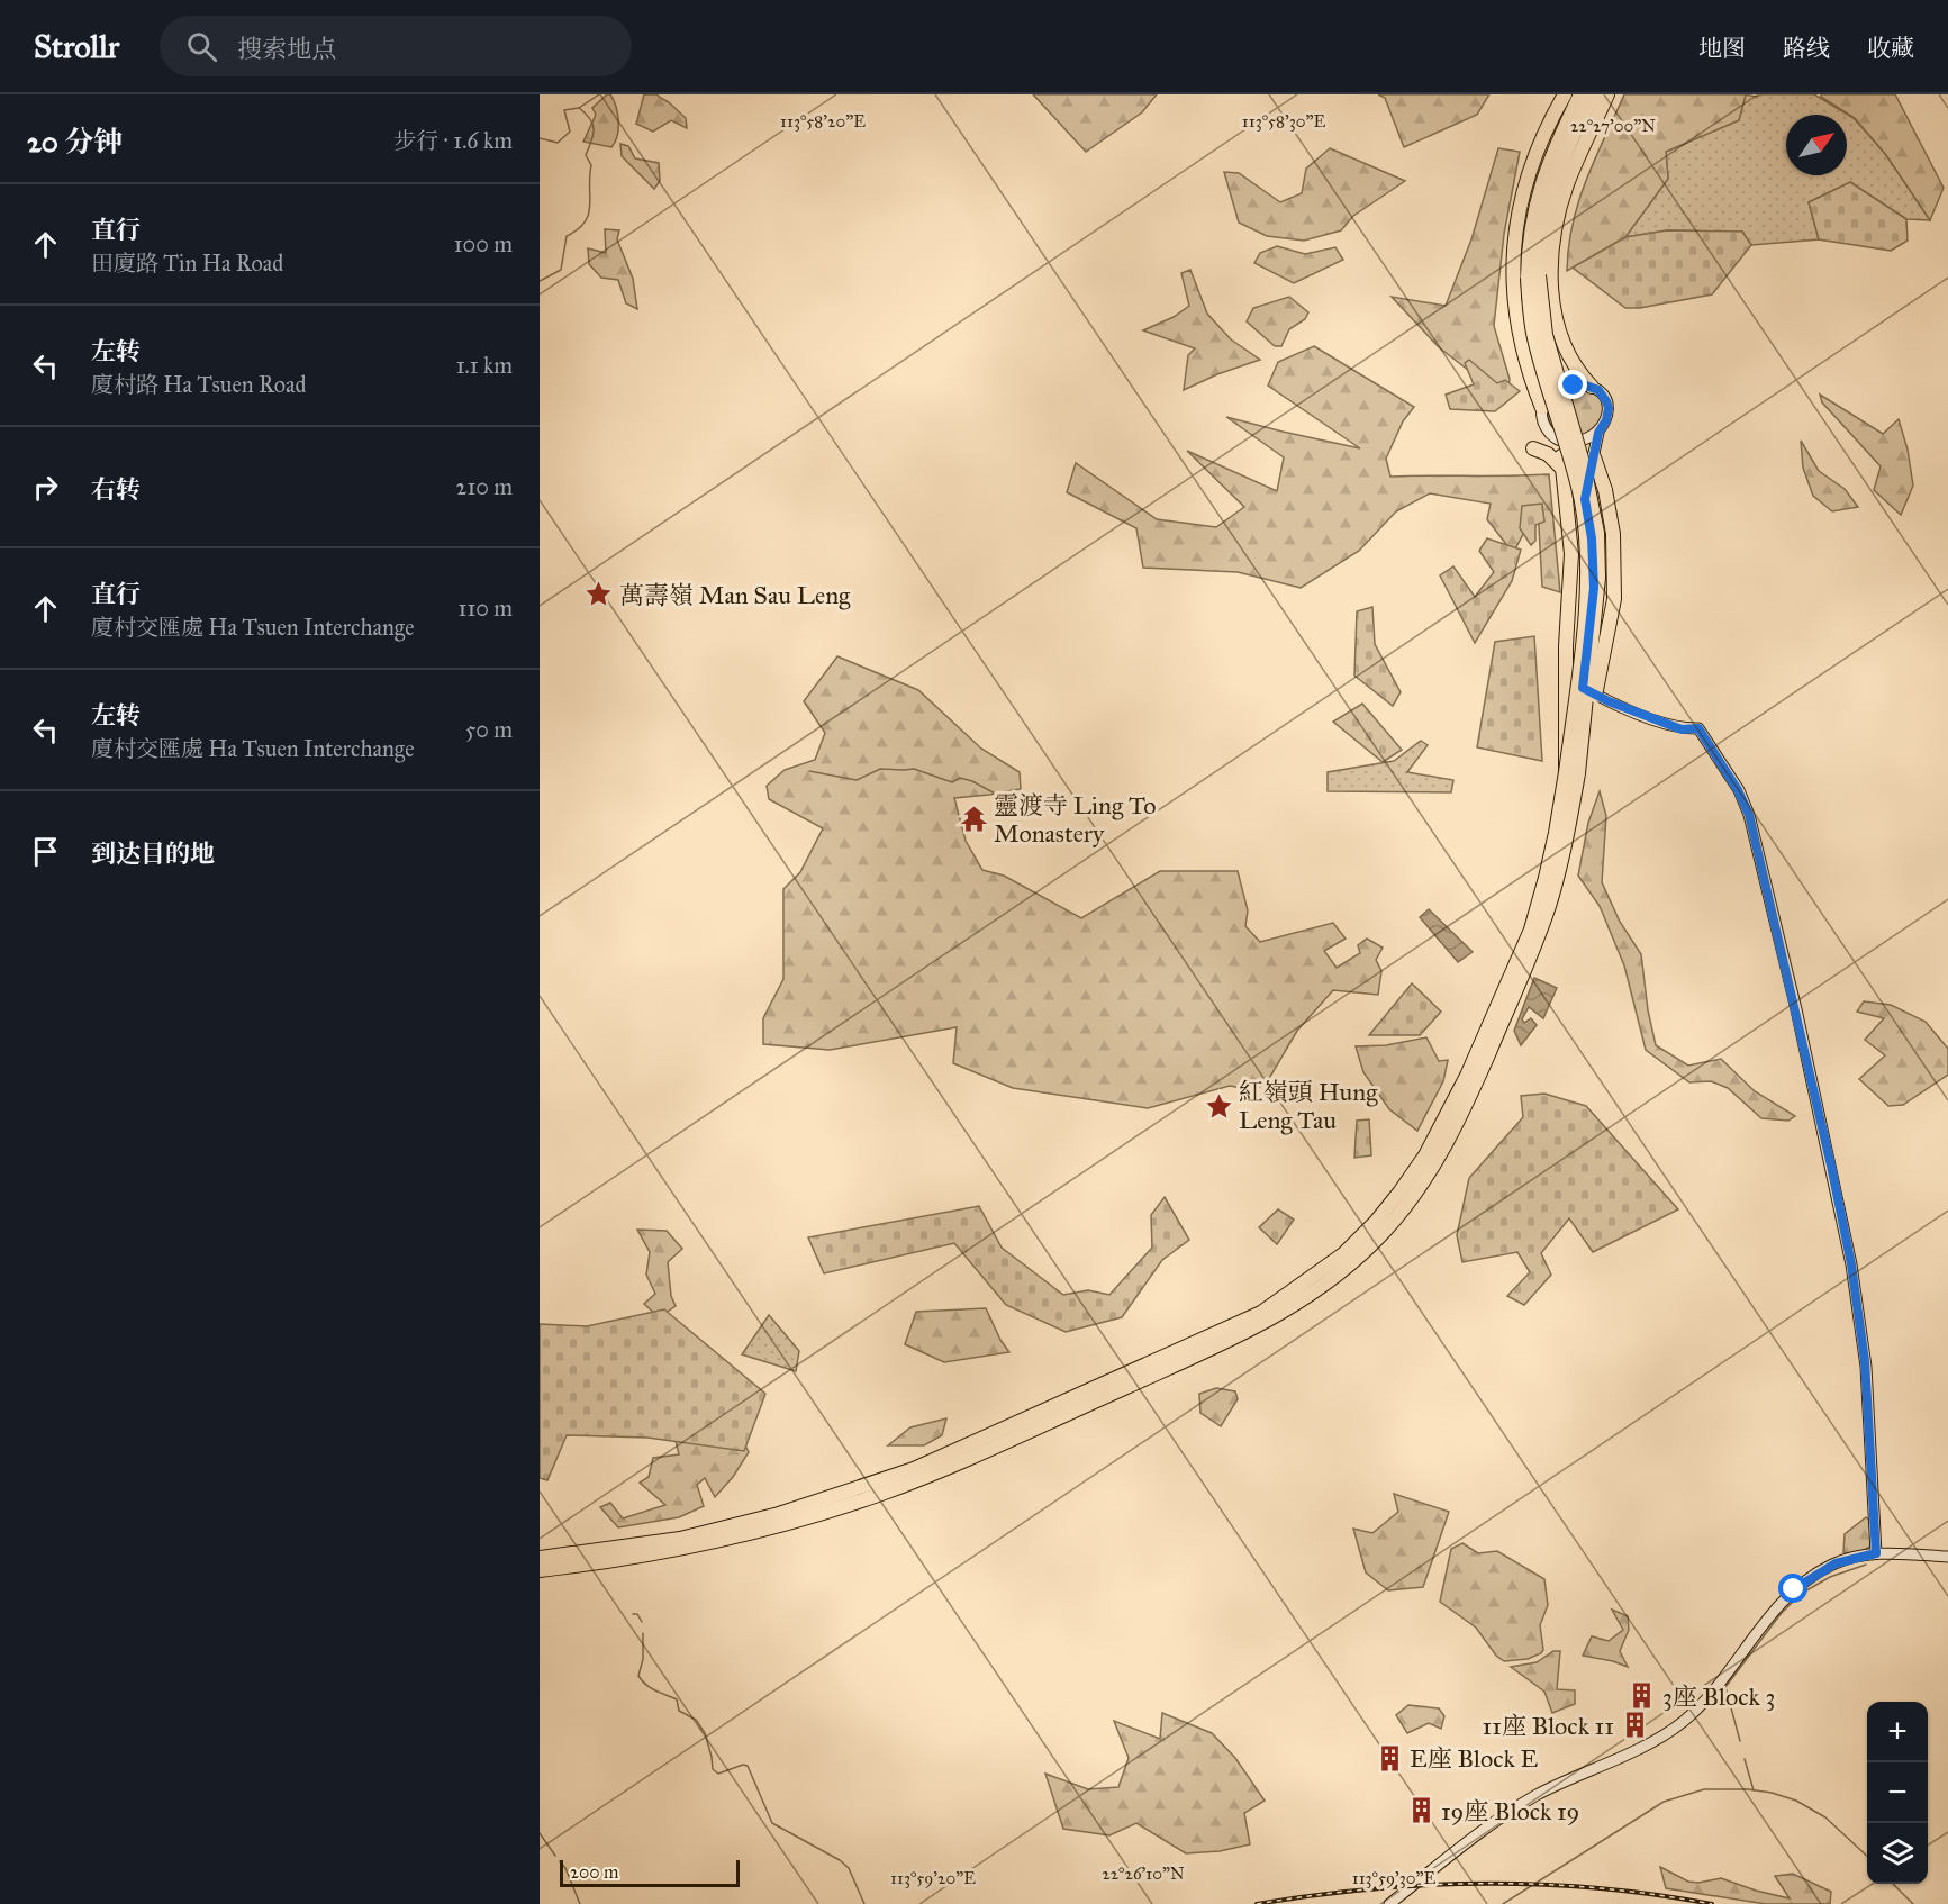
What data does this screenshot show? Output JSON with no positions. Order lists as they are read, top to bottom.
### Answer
{
  "places": {
    "place": ["萬壽嶺 Man Sau Leng", "紅嶺頭 Hung Leng Tau"],
    "temple": ["靈渡寺 Ling To Monastery"],
    "building": [
      "3座 Block 3",
      "11座 Block 11",
      "E座 Block E",
      "19座 Block 19"
    ]
  },
  "scale_bar": "200 m",
  "north": "top right",
  "page": {
    "header": "Strollr",
    "search": "搜索地点",
    "nav": ["地图", "路线", "收藏"],
    "heading": ["20 分钟", "步行 · 1.6 km"],
    "list": [
      ["直行", "田廈路 Tin Ha Road", "100 m"],
      ["左转", "廈村路 Ha Tsuen Road", "1.1 km"],
      ["右转", "210 m"],
      ["直行", "廈村交匯處 Ha Tsuen Interchange", "110 m"],
      ["左转", "廈村交匯處 Ha Tsuen Interchange", "50 m"],
      "到达目的地"
    ],
    "map_buttons": ["+", "−"],
    "scale": "200 m"
  },
  "coordinates": [
    "113°58'20\"E",
    "113°58'30\"E",
    "22°27'00\"N",
    "22°26'10\"N",
    "113°59'20\"E",
    "113°59'30\"E"
  ]
}
